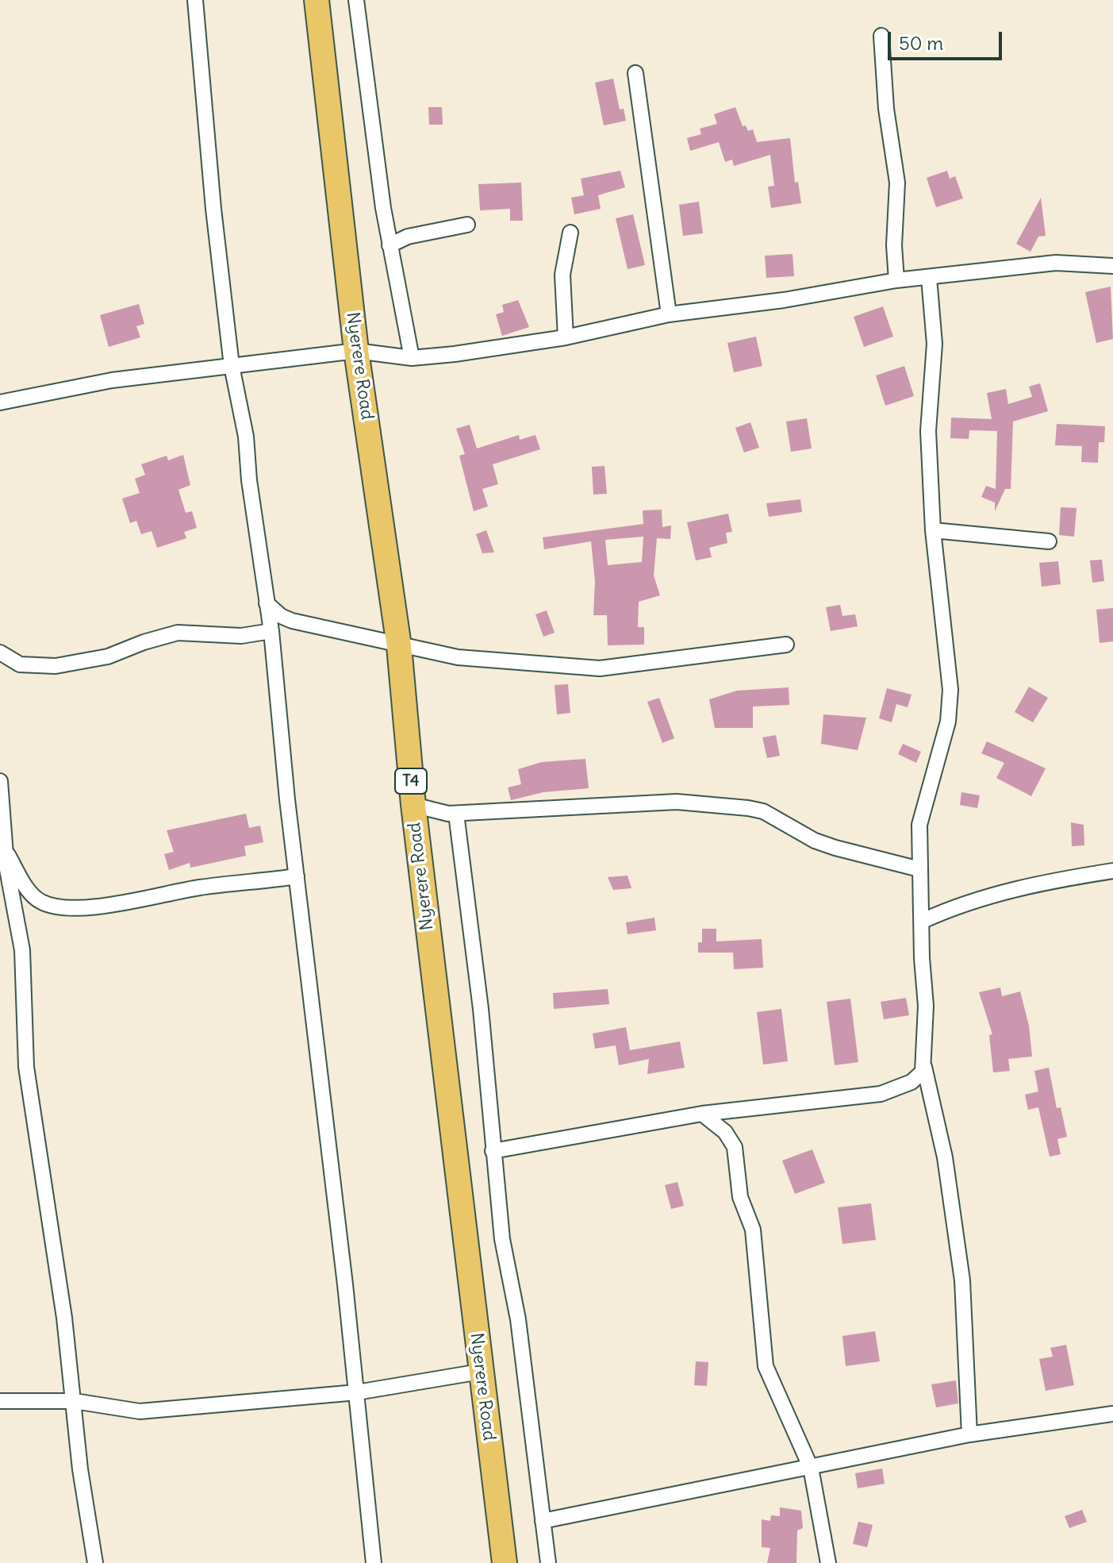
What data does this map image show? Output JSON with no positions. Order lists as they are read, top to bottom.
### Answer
{
  "streets": {
    "highway": ["Nyerere Road", "T4"]
  },
  "scale_bar": "50 m"
}
